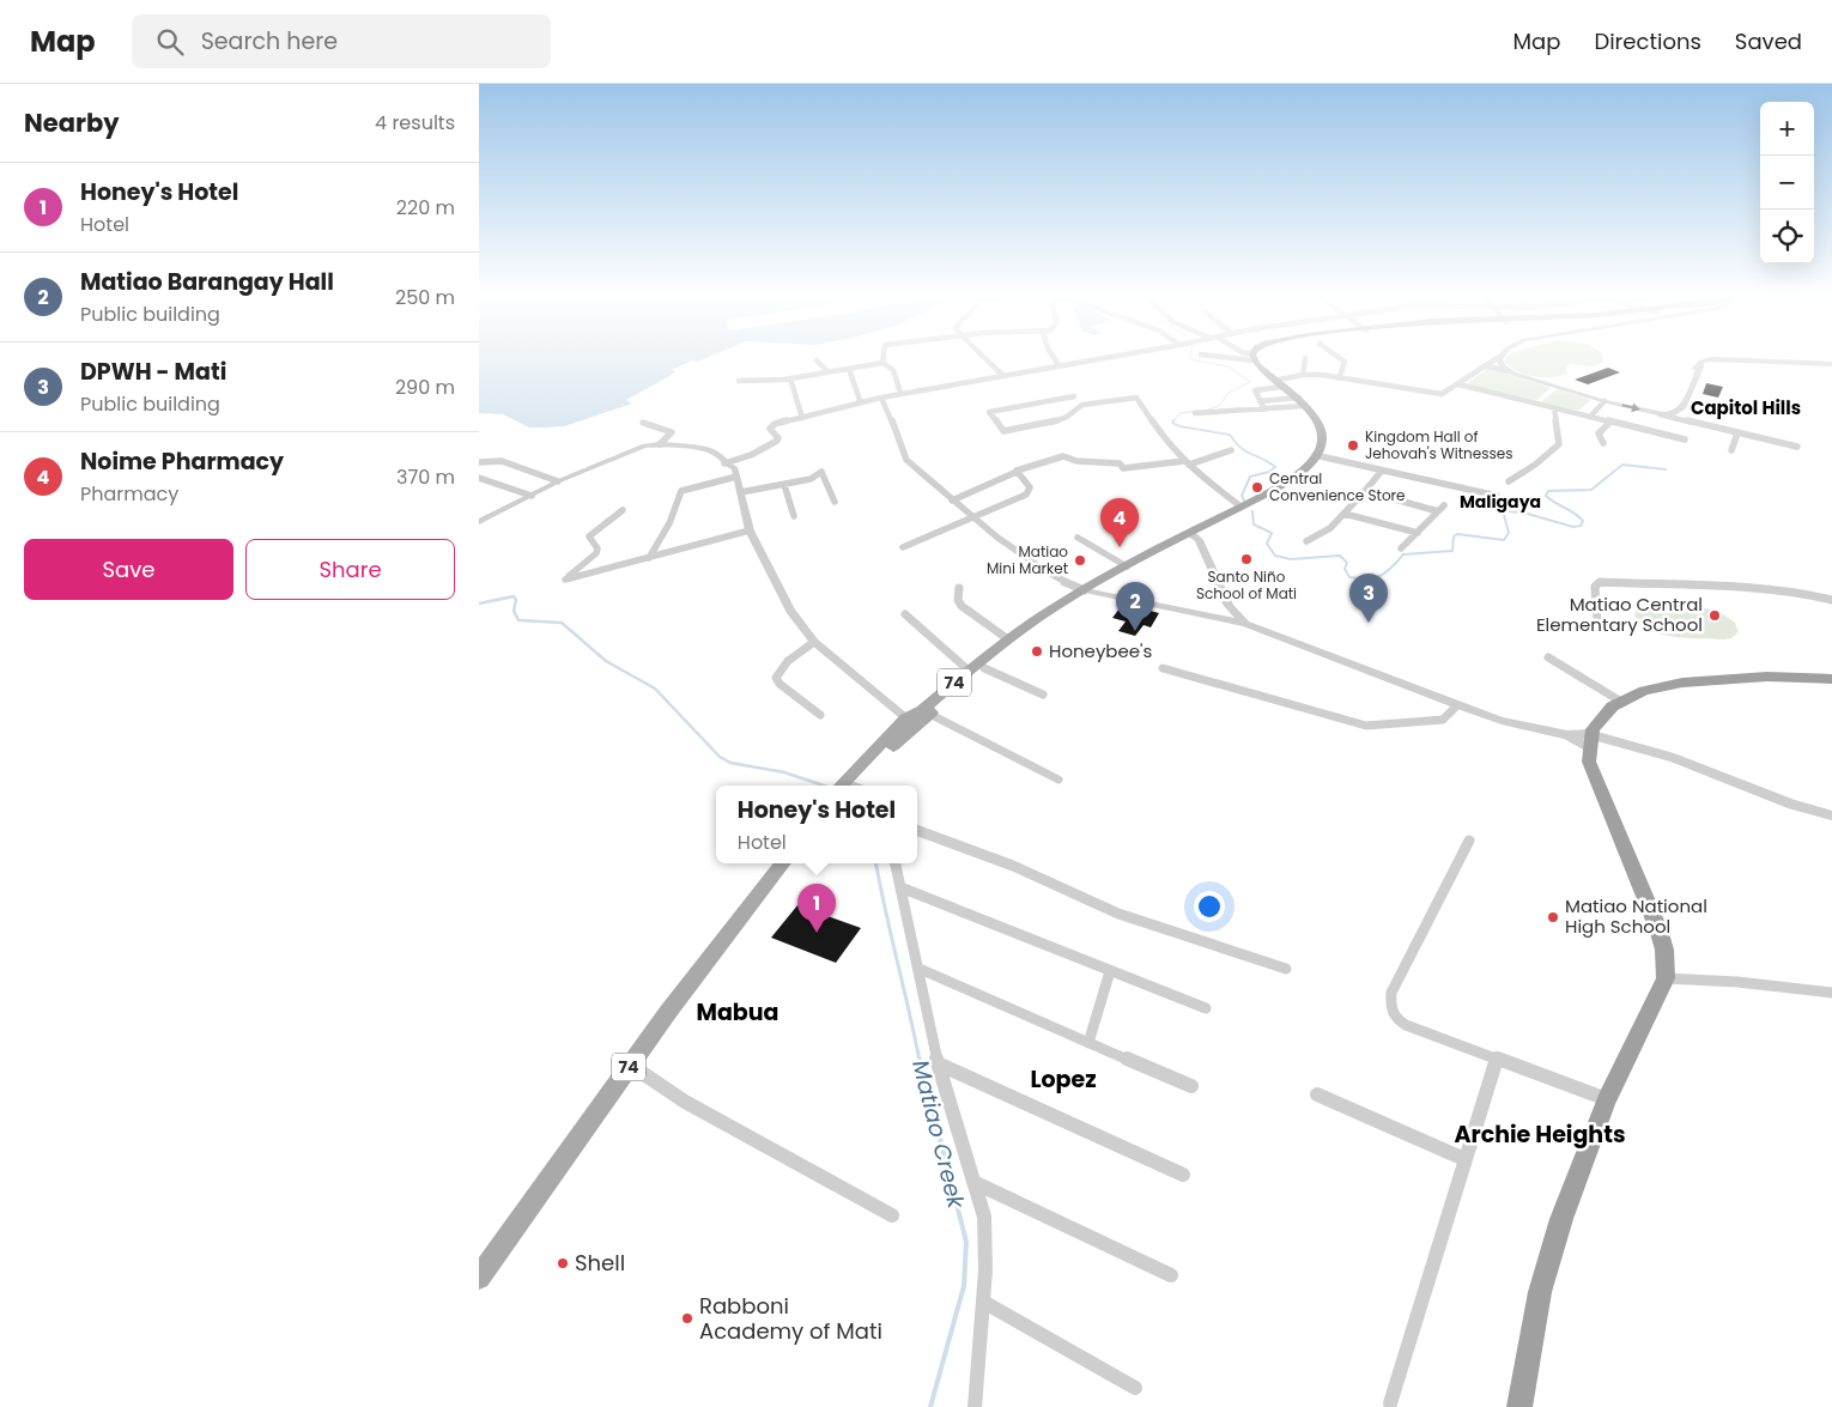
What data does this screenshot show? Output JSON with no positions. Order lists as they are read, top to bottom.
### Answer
{
  "streets": {
    "main road": ["74"]
  },
  "districts": [
    "Capitol Hills",
    "Maligaya",
    "Mabua",
    "Lopez",
    "Archie Heights"
  ],
  "water": ["Matiao Creek"],
  "places": [
    "Kingdom Hall of Jehovah's Witnesses",
    "Central Convenience Store",
    "Santo Niño School of Mati",
    "Matiao Mini Market",
    "Matiao Central Elementary School",
    "Honeybee's",
    "Matiao National High School",
    "Shell",
    "Rabboni Academy of Mati"
  ],
  "page": {
    "header": "Map",
    "search": "Search here",
    "nav": ["Map", "Directions", "Saved"],
    "heading": ["Nearby", "4 results"],
    "map_buttons": ["+", "−"],
    "list": [
      {
        "mark": "1",
        "name": "Honey's Hotel",
        "note": "Hotel",
        "value": "220 m"
      },
      {
        "mark": "2",
        "name": "Matiao Barangay Hall",
        "note": "Public building",
        "value": "250 m"
      },
      {
        "mark": "3",
        "name": "DPWH - Mati",
        "note": "Public building",
        "value": "290 m"
      },
      {
        "mark": "4",
        "name": "Noime Pharmacy",
        "note": "Pharmacy",
        "value": "370 m"
      }
    ],
    "pins": [
      "4",
      "3",
      "2",
      "1"
    ],
    "buttons": ["Save", "Share"],
    "popup": ["Honey's Hotel", "Hotel"]
  }
}
